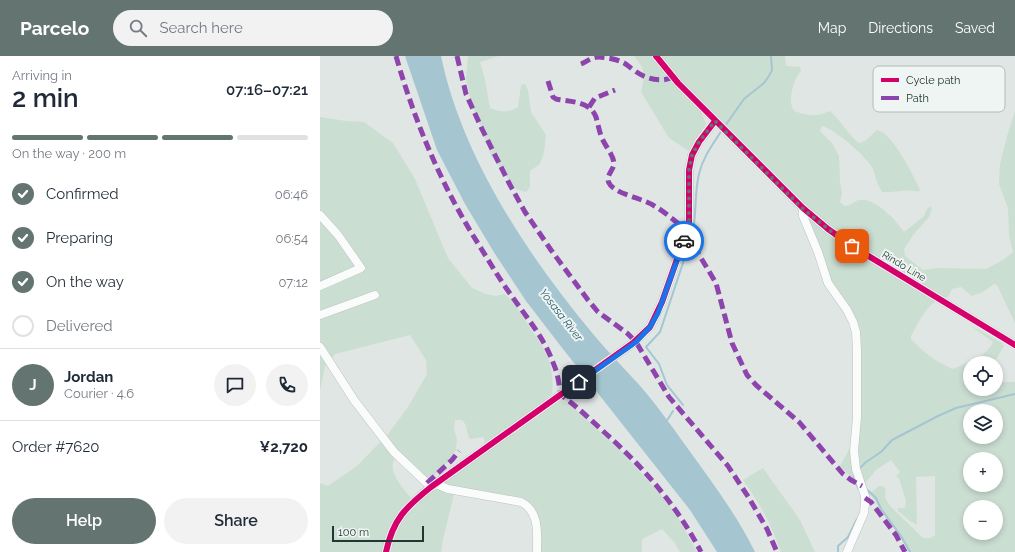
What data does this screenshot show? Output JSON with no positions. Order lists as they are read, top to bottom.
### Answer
{
  "streets": {
    "street": ["Rindo Line"]
  },
  "water": ["Yosasa River"],
  "legend": ["Cycle path", "Path"],
  "scale_bar": "100 m",
  "page": {
    "header": "Parcelo",
    "search": "Search here",
    "nav": ["Map", "Directions", "Saved"],
    "heading": ["2 min", "Arriving in", "07:16–07:21"],
    "panel": [
      "Jordan",
      "Courier · 4.6",
      "Order #7620",
      "¥2,720"
    ],
    "bar": "On the way · 200 m",
    "list": [
      ["Confirmed", "06:46"],
      ["Preparing", "06:54"],
      ["On the way", "07:12"],
      "Delivered"
    ],
    "map_buttons": ["+", "−"],
    "round": "J",
    "buttons": ["Help", "Share"],
    "scale": "100 m"
  }
}
